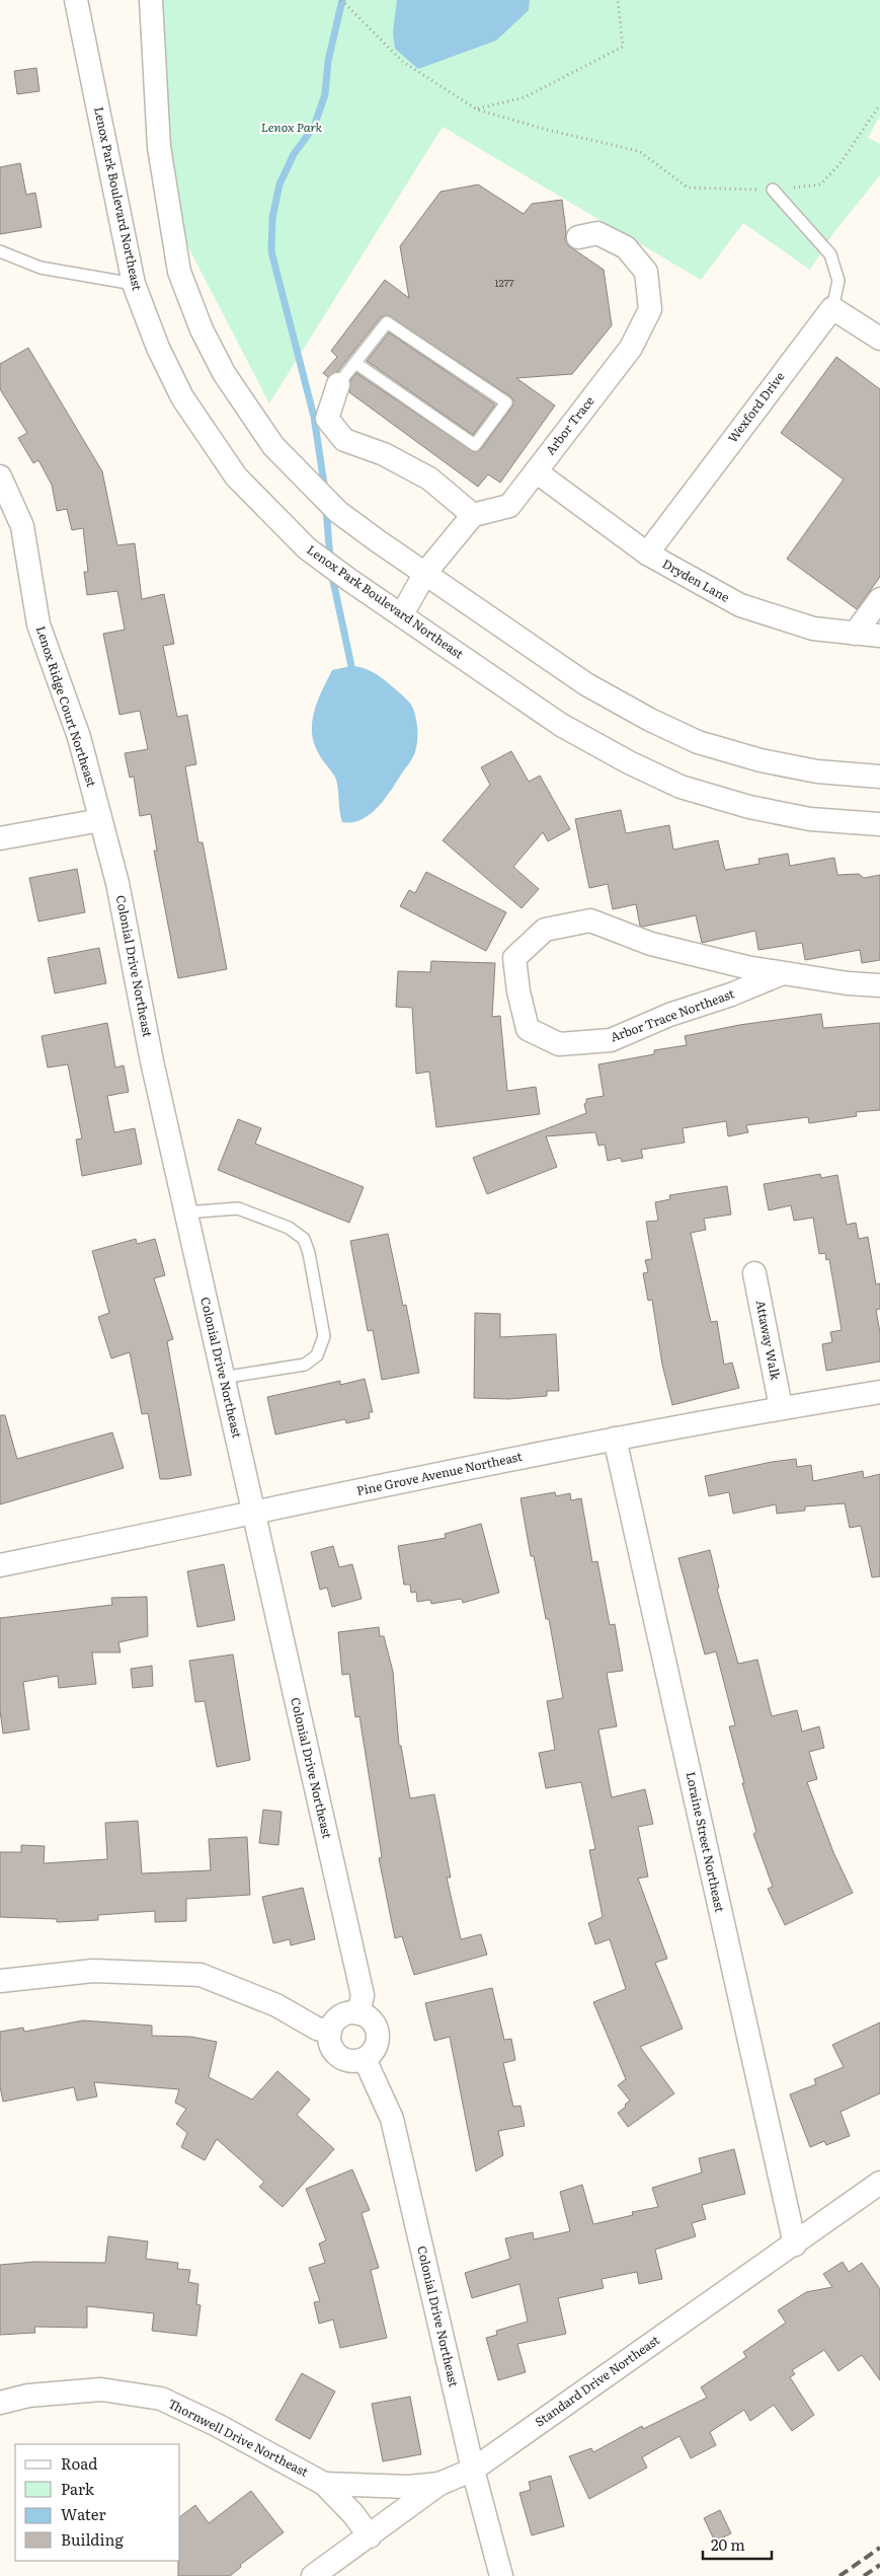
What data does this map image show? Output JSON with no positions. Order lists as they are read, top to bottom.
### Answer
{
  "streets": {
    "street": [
      "Lenox Park Boulevard Northeast",
      "Wexford Drive",
      "Arbor Trace",
      "Dryden Lane",
      "Lenox Ridge Court Northeast",
      "Colonial Drive Northeast",
      "Arbor Trace Northeast",
      "Attaway Walk",
      "Pine Grove Avenue Northeast",
      "Loraine Street Northeast",
      "Standard Drive Northeast",
      "Thornwell Drive Northeast"
    ]
  },
  "crossings": [
    ["Wexford Drive", "Dryden Lane"],
    ["Arbor Trace", "Dryden Lane"],
    ["Lenox Ridge Court Northeast", "Colonial Drive Northeast"],
    ["Colonial Drive Northeast", "Pine Grove Avenue Northeast"],
    ["Colonial Drive Northeast", "Standard Drive Northeast"],
    ["Attaway Walk", "Pine Grove Avenue Northeast"],
    ["Pine Grove Avenue Northeast", "Loraine Street Northeast"],
    ["Loraine Street Northeast", "Standard Drive Northeast"],
    ["Standard Drive Northeast", "Thornwell Drive Northeast"]
  ],
  "parks": ["Lenox Park"],
  "house_numbers": ["1277"],
  "legend": [
    "Road",
    "Park",
    "Water",
    "Building"
  ],
  "scale_bar": "20 m"
}
